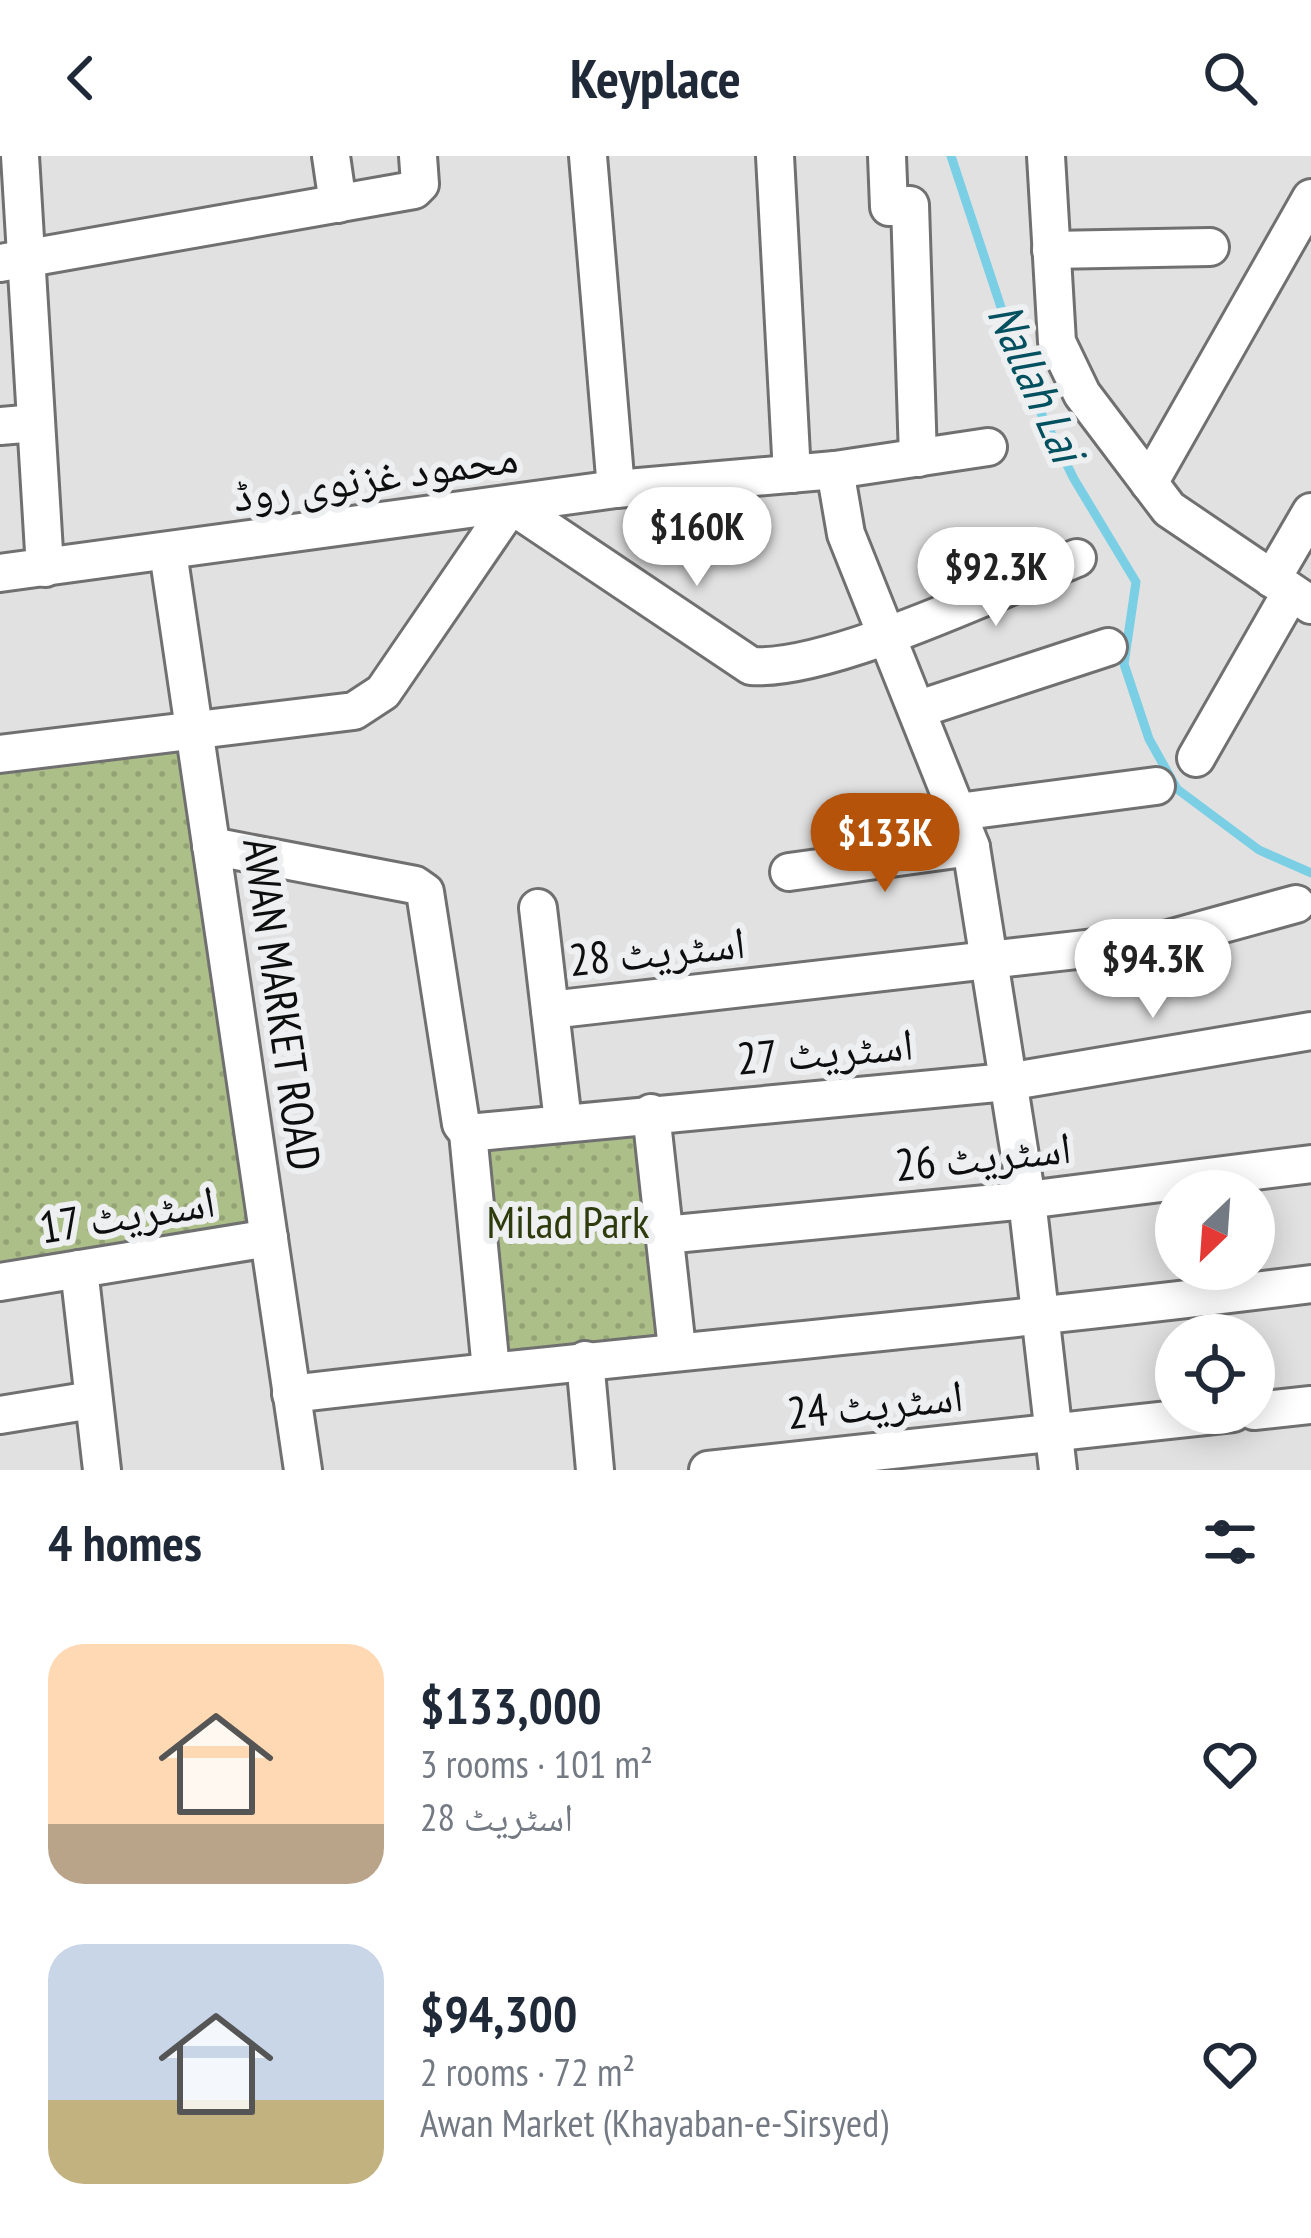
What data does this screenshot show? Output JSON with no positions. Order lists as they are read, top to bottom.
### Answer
{
  "streets": {
    "street": [
      "محمود غزنوی روڈ",
      "اسٹریٹ 28",
      "AWAN MARKET ROAD",
      "اسٹریٹ 27",
      "اسٹریٹ 26",
      "اسٹریٹ 17",
      "اسٹریٹ 24"
    ]
  },
  "crossings": [
    ["محمود غزنوی روڈ", "AWAN MARKET ROAD"],
    ["AWAN MARKET ROAD", "اسٹریٹ 17"]
  ],
  "water": ["Nallah Lai"],
  "parks": ["Milad Park"],
  "north": "bottom left",
  "page": {
    "header": "Keyplace",
    "price": [
      "$160K",
      "$92.3K",
      "$133K",
      "$94.3K"
    ],
    "heading": "4 homes",
    "list": [
      {
        "name": "$133,000",
        "note": "3 rooms · 101 m² · اسٹریٹ 28"
      },
      {
        "name": "$94,300",
        "note": "2 rooms · 72 m² · Awan Market (Khayaban-e-Sirsyed)"
      }
    ]
  }
}
